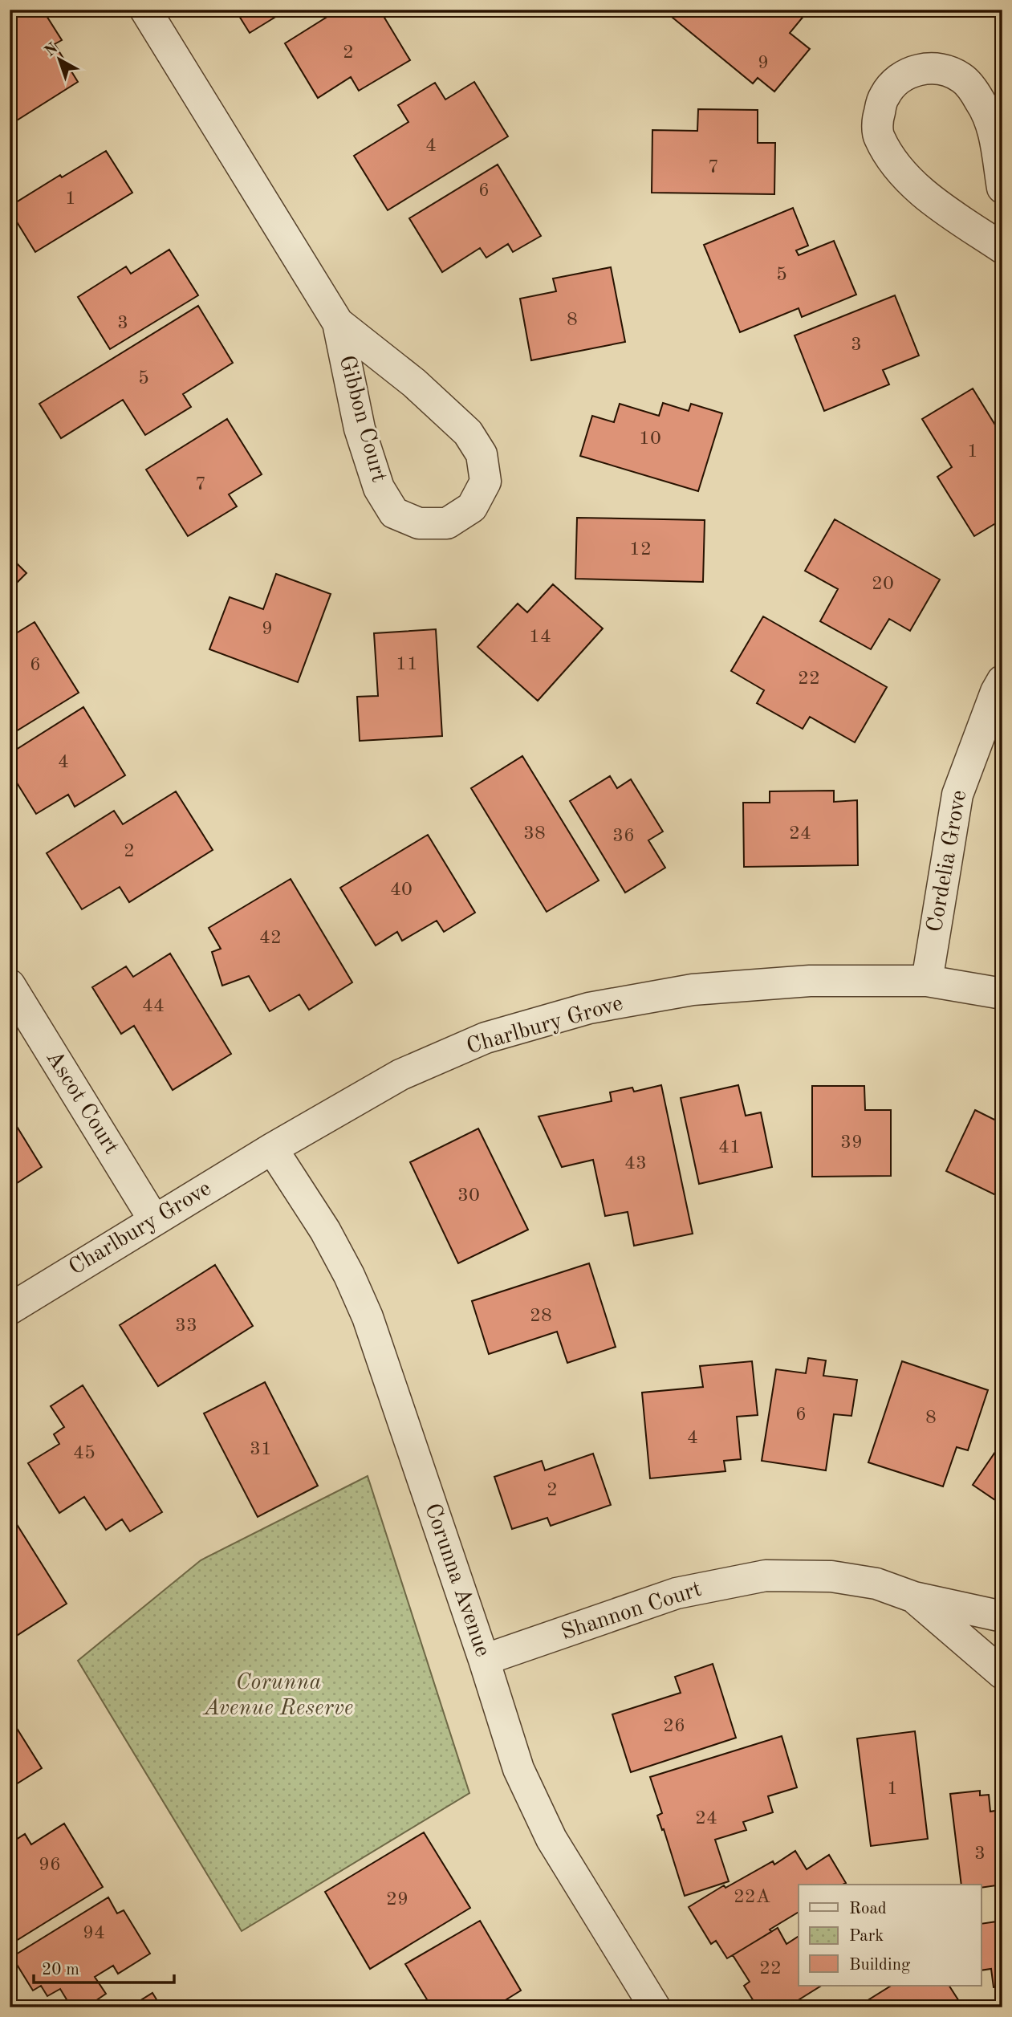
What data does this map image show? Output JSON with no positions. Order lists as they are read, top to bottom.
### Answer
{
  "streets": {
    "street": [
      "Gibbon Court",
      "Cordelia Grove",
      "Charlbury Grove",
      "Ascot Court",
      "Corunna Avenue",
      "Shannon Court"
    ]
  },
  "crossings": [
    ["Cordelia Grove", "Charlbury Grove"],
    ["Charlbury Grove", "Ascot Court"],
    ["Charlbury Grove", "Corunna Avenue"],
    ["Corunna Avenue", "Shannon Court"]
  ],
  "parks": ["Corunna Avenue Reserve"],
  "house_numbers": [
    "2",
    "9",
    "4",
    "7",
    "6",
    "1",
    "5",
    "8",
    "3",
    "3",
    "5",
    "10",
    "1",
    "7",
    "12",
    "20",
    "9",
    "14",
    "11",
    "6",
    "22",
    "4",
    "38",
    "24",
    "36",
    "2",
    "40",
    "42",
    "44",
    "39",
    "41",
    "43",
    "30",
    "28",
    "33",
    "6",
    "8",
    "4",
    "31",
    "45",
    "2",
    "26",
    "1",
    "24",
    "3",
    "96",
    "22A",
    "29",
    "94",
    "22"
  ],
  "legend": ["Road", "Park", "Building"],
  "scale_bar": "20 m",
  "north": "top left"
}
